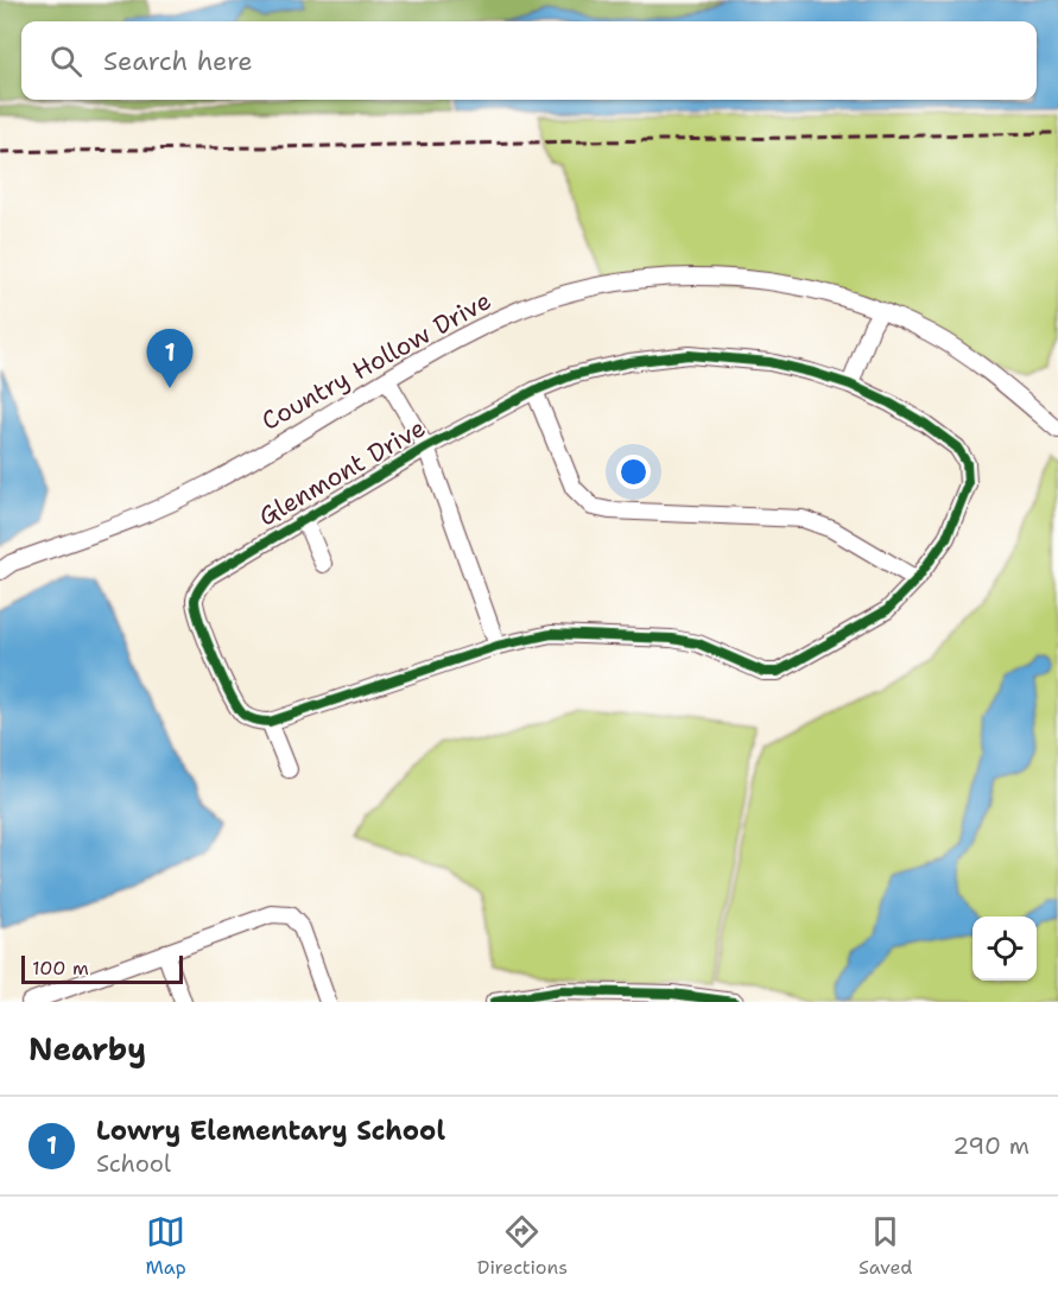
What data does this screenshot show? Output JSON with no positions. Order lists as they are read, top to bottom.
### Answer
{
  "streets": {
    "street": ["Country Hollow Drive", "Glenmont Drive"]
  },
  "scale_bar": "100 m",
  "page": {
    "search": "Search here",
    "pins": "1",
    "scale": "100 m",
    "heading": "Nearby",
    "list": [
      {
        "mark": "1",
        "name": "Lowry Elementary School",
        "note": "School",
        "value": "290 m"
      }
    ],
    "nav": ["Map", "Directions", "Saved"]
  }
}
